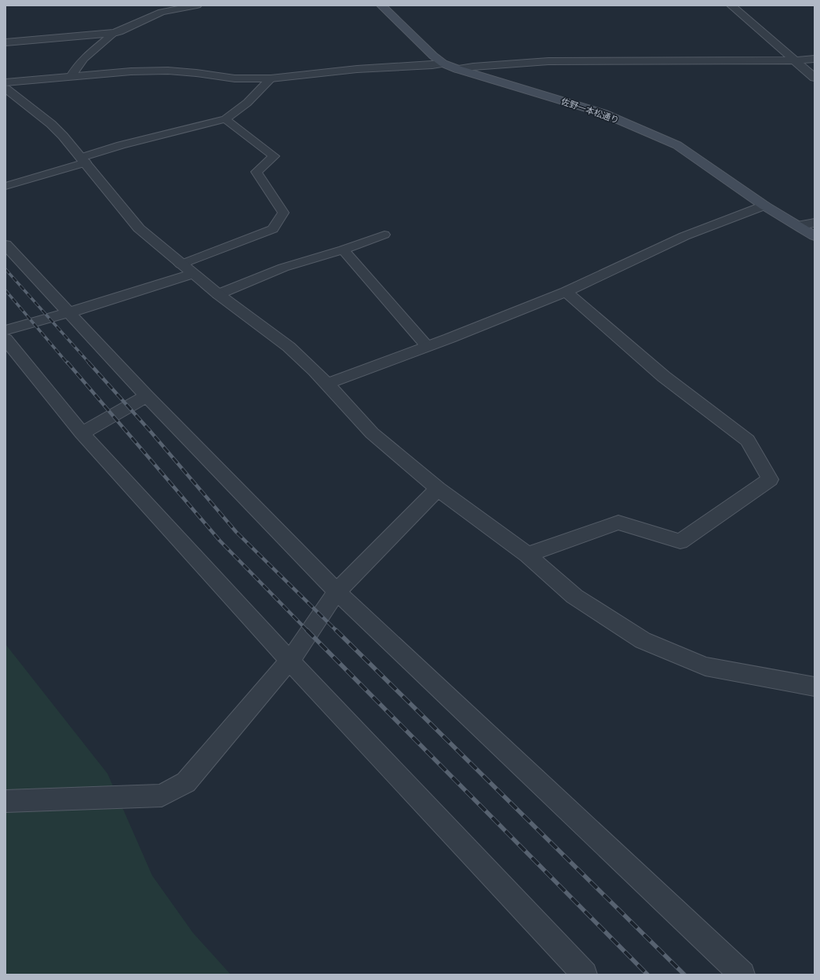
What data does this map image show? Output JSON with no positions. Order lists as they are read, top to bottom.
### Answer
{
  "streets": {
    "street": ["佐野一本松通り"]
  }
}
